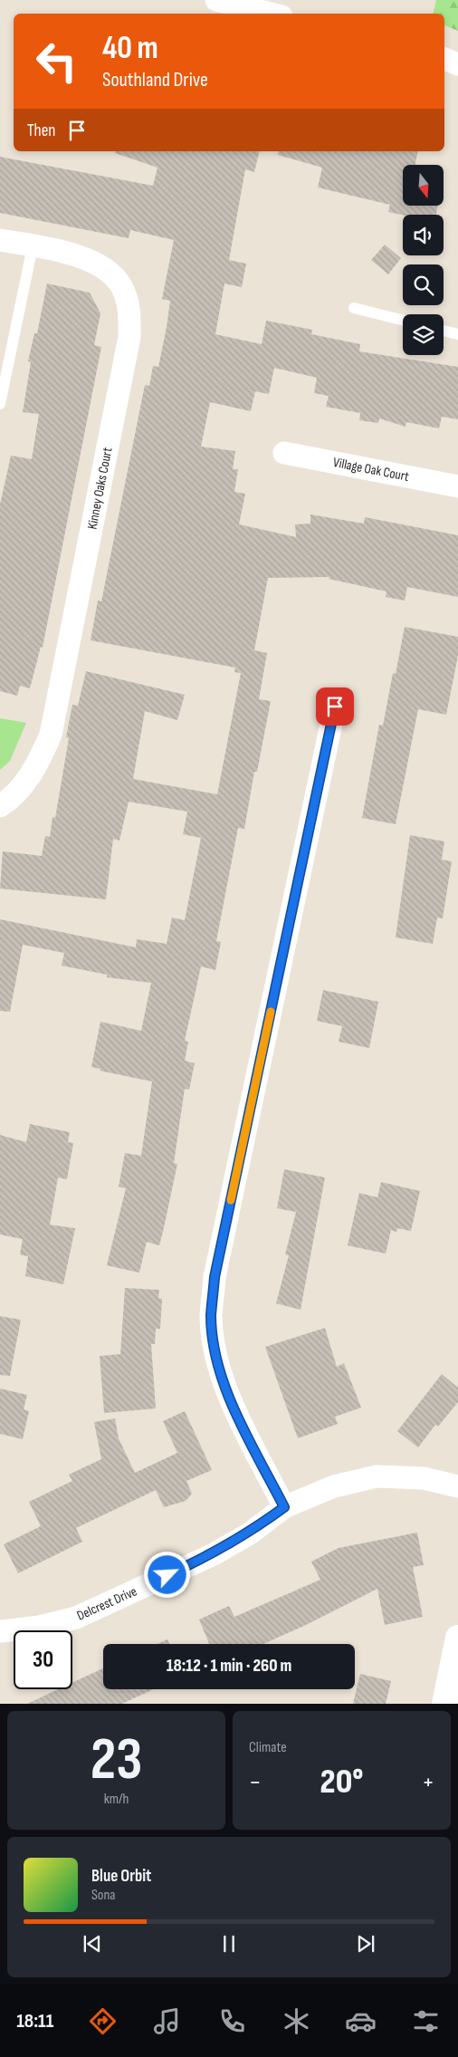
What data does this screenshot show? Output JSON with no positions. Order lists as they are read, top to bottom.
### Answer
{
  "streets": {
    "street": ["Village Oak Court", "Kinney Oaks Court", "Delcrest Drive"]
  },
  "north": "bottom",
  "page": {
    "turn": ["40 m", "Southland Drive"],
    "then": "Then",
    "limit": "30",
    "trip": "18:12 · 1 min · 260 m",
    "tile": [
      ["23", "km/h"],
      "Climate"
    ],
    "heat": ["−", "20°", "+"],
    "song": ["Blue Orbit", "Sona"],
    "tabs": "18:11"
  }
}
